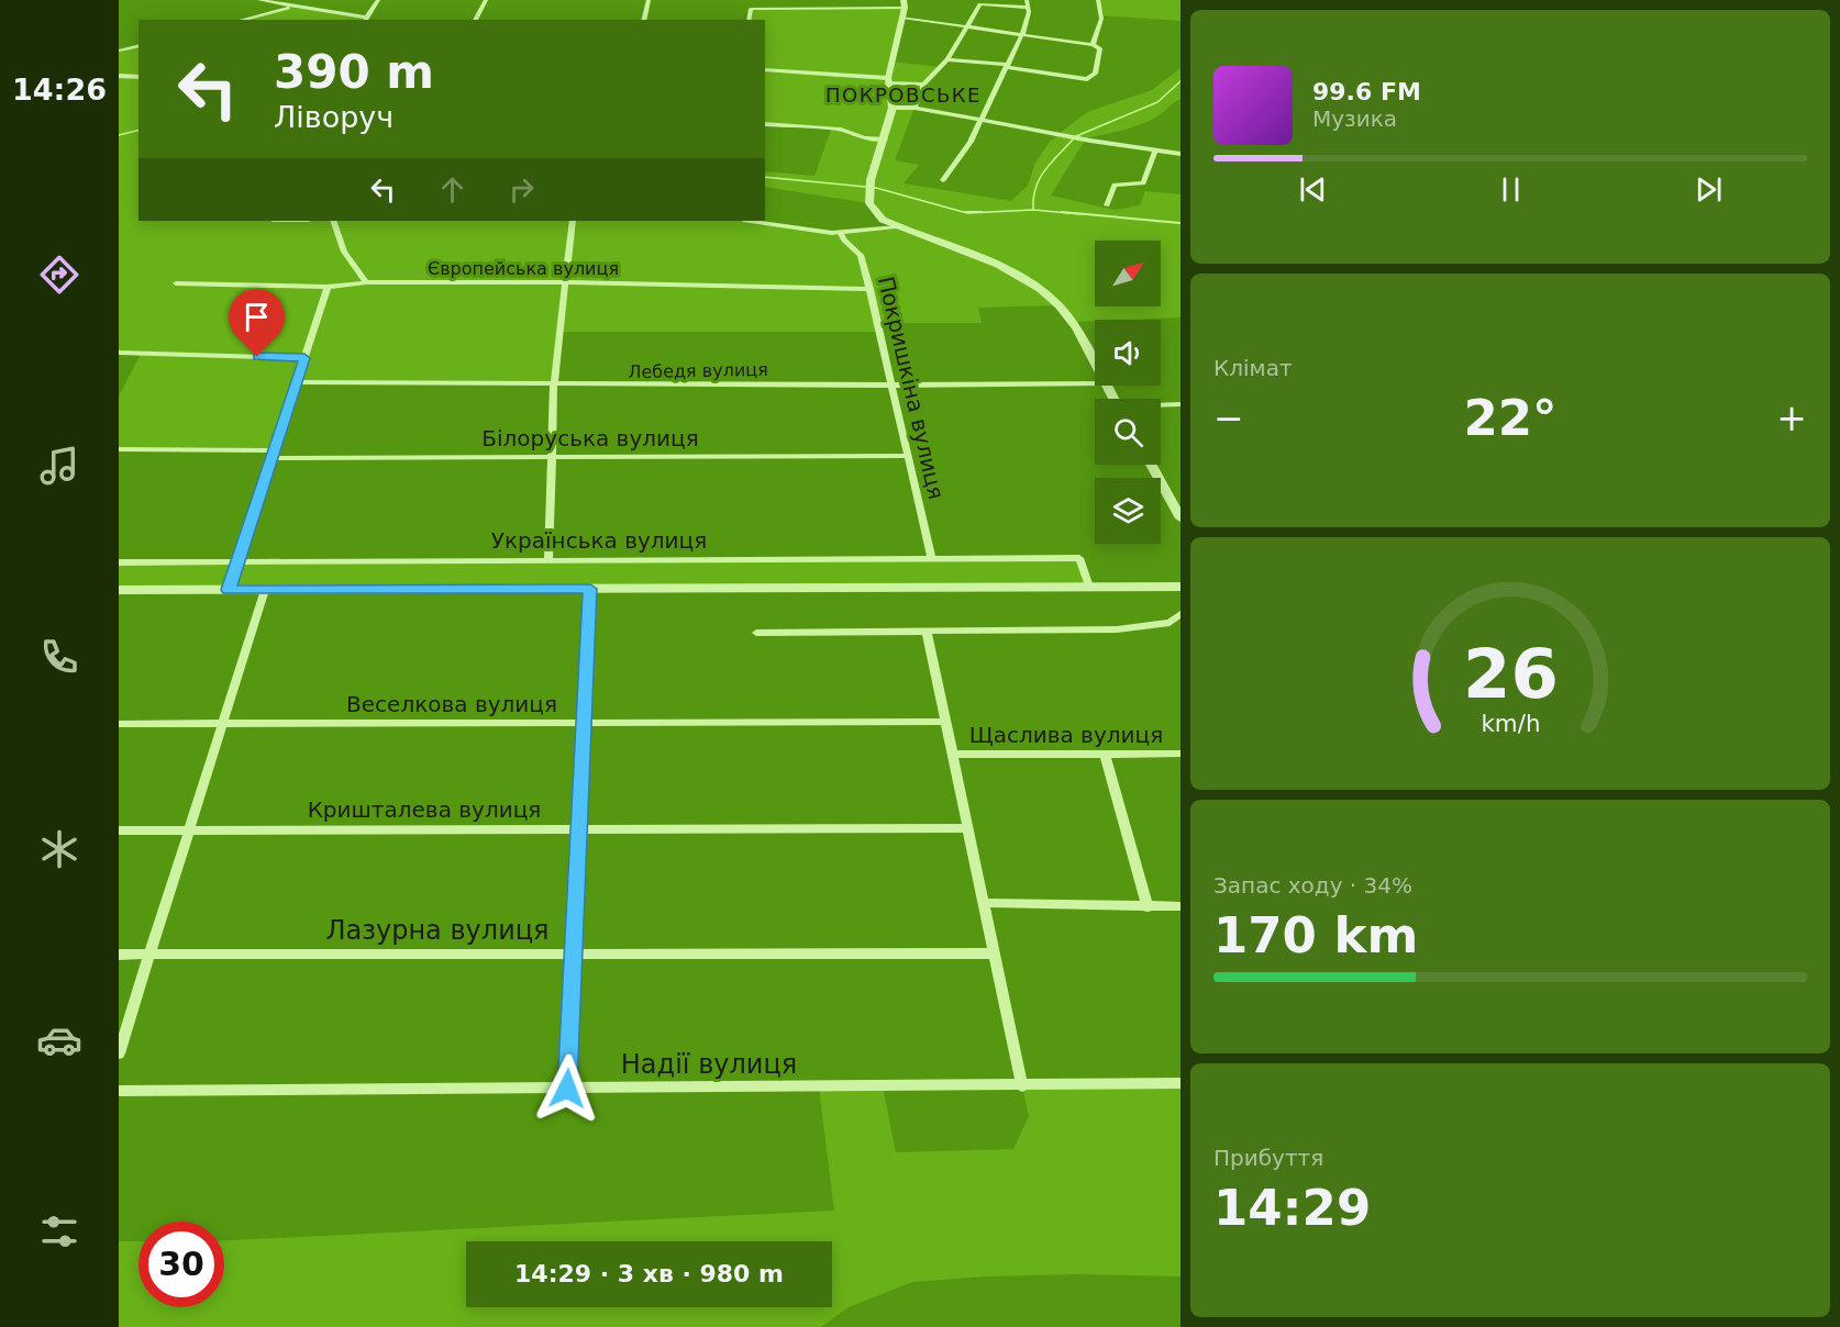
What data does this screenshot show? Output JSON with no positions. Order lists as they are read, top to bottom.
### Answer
{
  "streets": {
    "street": [
      "Європейська вулиця",
      "Лебедя вулиця",
      "Покришкіна вулиця",
      "Білоруська вулиця",
      "Українська вулиця",
      "Веселкова вулиця",
      "Щаслива вулиця",
      "Кришталева вулиця",
      "Лазурна вулиця",
      "Надії вулиця"
    ]
  },
  "crossings": [
    ["Європейська вулиця", "Покришкіна вулиця"],
    ["Лебедя вулиця", "Покришкіна вулиця"],
    ["Покришкіна вулиця", "Білоруська вулиця"],
    ["Покришкіна вулиця", "Українська вулиця"]
  ],
  "districts": ["ПОКРОВСЬКЕ"],
  "north": "top right",
  "page": {
    "tabs": "14:26",
    "turn": ["390 m", "Ліворуч"],
    "song": ["99.6 FM", "Музика"],
    "tile": [
      "Клімат",
      ["Запас ходу · 34%", "170 km"],
      ["Прибуття", "14:29"]
    ],
    "heat": ["−", "22°", "+"],
    "limit": "30",
    "trip": "14:29 · 3 хв · 980 m",
    "gauge": ["26", "km/h"]
  }
}
